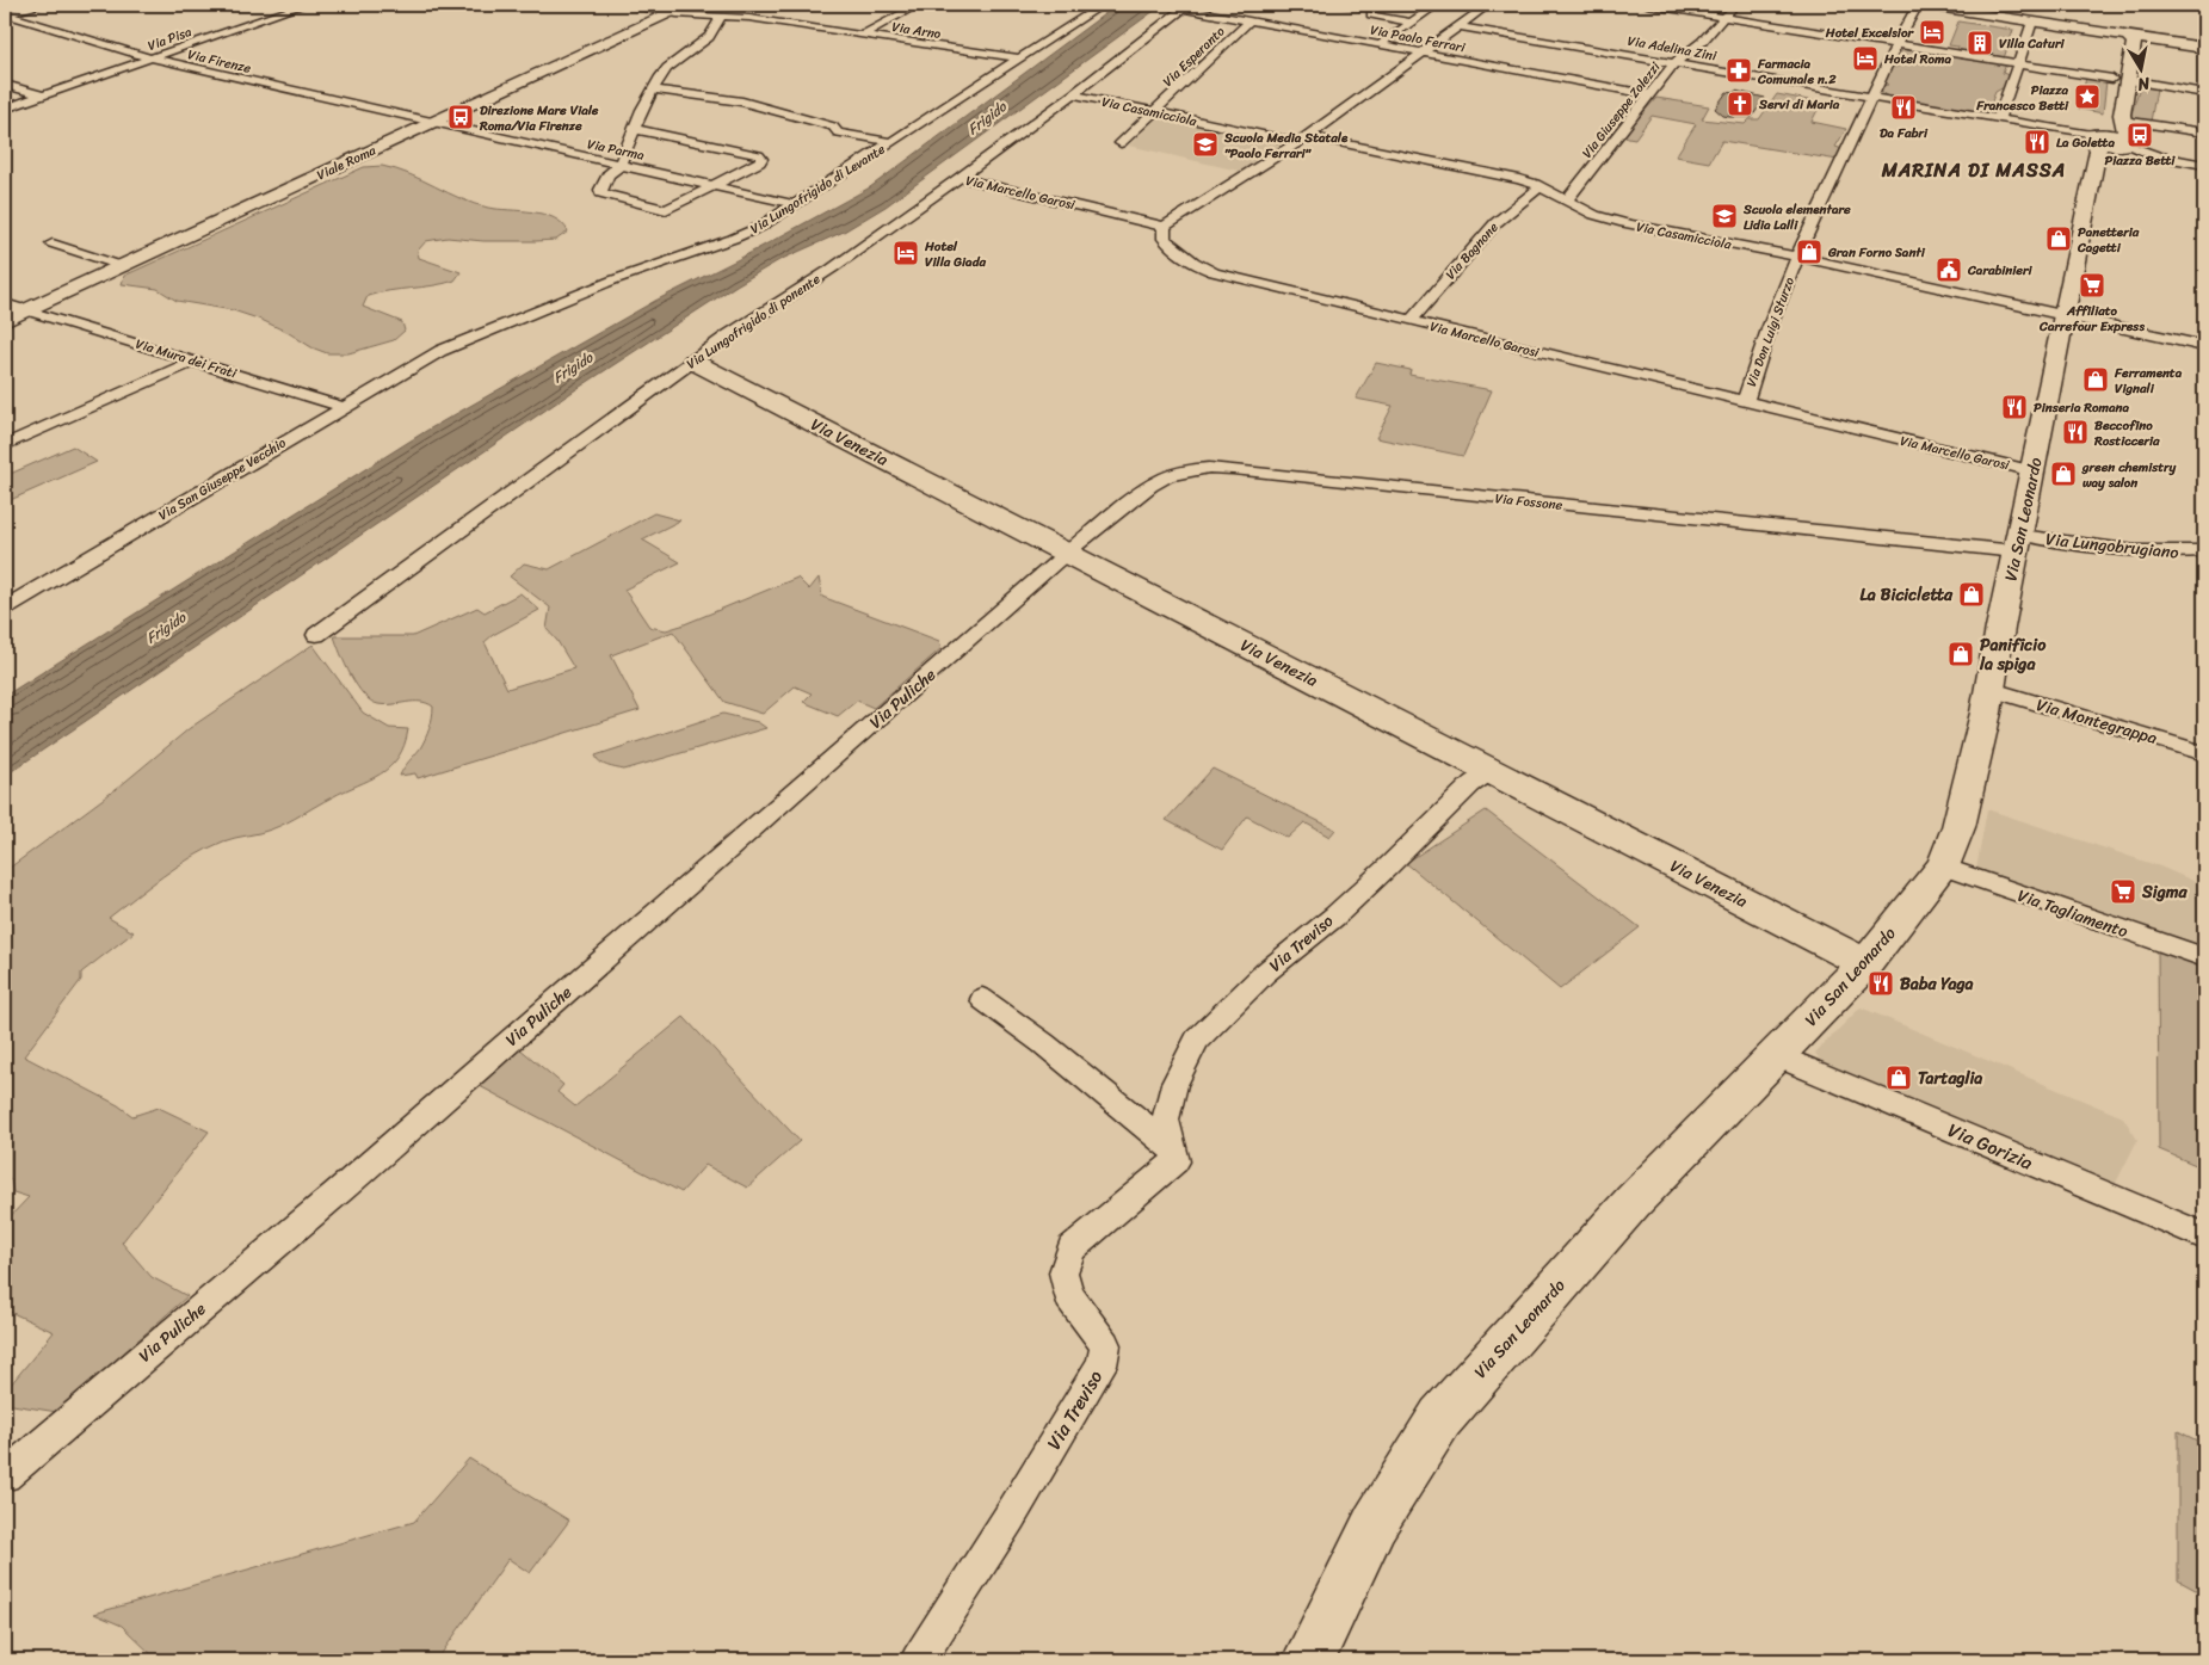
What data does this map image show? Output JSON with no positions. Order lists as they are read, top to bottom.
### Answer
{
  "streets": {
    "main road": ["Viale Roma", "Via Venezia", "Via San Leonardo"],
    "street": [
      "Via Arno",
      "Via Pisa",
      "Via Paolo Ferrari",
      "Via Adelina Zini",
      "Via Esperanto",
      "Via Firenze",
      "Via Giuseppe Zolezzi",
      "Via Casamicciola",
      "Via Parma",
      "Via Lungofrigido di Levante",
      "Via Marcello Garosi",
      "Via Bagnone",
      "Via Lungofrigido di ponente",
      "Via Don Luigi Sturzo",
      "Via Mura dei Frati",
      "Via San Giuseppe Vecchio",
      "Via Fossone",
      "Via Lungobrugiano",
      "Via Puliche",
      "Via Montegrappa",
      "Via Tagliamento",
      "Via Treviso",
      "Via Gorizia"
    ]
  },
  "crossings": [
    ["Via Arno", "Viale Roma"],
    ["Via Arno", "Via Lungofrigido di Levante"],
    ["Via Pisa", "Via Firenze"],
    ["Via Paolo Ferrari", "Via Esperanto"],
    ["Via Paolo Ferrari", "Via Giuseppe Zolezzi"],
    ["Via Paolo Ferrari", "Via Lungofrigido di ponente"],
    ["Via Adelina Zini", "Via Giuseppe Zolezzi"],
    ["Via Adelina Zini", "Via Don Luigi Sturzo"],
    ["Via Adelina Zini", "Via San Leonardo"],
    ["Via Esperanto", "Via Casamicciola"],
    ["Via Firenze", "Via Parma"],
    ["Via Firenze", "Viale Roma"],
    ["Via Giuseppe Zolezzi", "Via Casamicciola"],
    ["Via Casamicciola", "Via Bagnone"],
    ["Via Casamicciola", "Via Lungofrigido di ponente"],
    ["Via Casamicciola", "Via Don Luigi Sturzo"],
    ["Via Casamicciola", "Via San Leonardo"],
    ["Via Parma", "Viale Roma"],
    ["Via Parma", "Via Lungofrigido di Levante"],
    ["Viale Roma", "Via Mura dei Frati"],
    ["Via Lungofrigido di Levante", "Via San Giuseppe Vecchio"],
    ["Via Marcello Garosi", "Via Bagnone"],
    ["Via Marcello Garosi", "Via Lungofrigido di ponente"],
    ["Via Marcello Garosi", "Via Don Luigi Sturzo"],
    ["Via Marcello Garosi", "Via San Leonardo"],
    ["Via Lungofrigido di ponente", "Via Venezia"],
    ["Via Mura dei Frati", "Via San Giuseppe Vecchio"],
    ["Via Venezia", "Via Fossone"],
    ["Via Venezia", "Via San Leonardo"],
    ["Via Venezia", "Via Puliche"],
    ["Via Venezia", "Via Treviso"],
    ["Via Fossone", "Via San Leonardo"],
    ["Via Fossone", "Via Lungobrugiano"],
    ["Via Fossone", "Via Puliche"],
    ["Via San Leonardo", "Via Lungobrugiano"],
    ["Via San Leonardo", "Via Montegrappa"],
    ["Via San Leonardo", "Via Tagliamento"],
    ["Via San Leonardo", "Via Gorizia"]
  ],
  "districts": ["MARINA DI MASSA"],
  "water": ["Frigido"],
  "places": {
    "hotel": ["Hotel Excelsior", "Hotel Roma", "Hotel Villa Giada"],
    "building": ["Villa Caturi"],
    "pharmacy": ["Farmacia Comunale n.2"],
    "place": ["Piazza Francesco Betti"],
    "church": ["Servi di Maria"],
    "restaurant": [
      "Da Fabri",
      "La Goletta",
      "Pinseria Romana",
      "Beccofino Rosticceria",
      "Baba Yaga"
    ],
    "bus stop": ["Direzione Mare Viale Roma/Via Firenze", "Piazza Betti"],
    "school or university": ["Scuola Media Statale \"Paolo Ferrari\"", "Scuola elementare Lidia Lalli"],
    "shop": [
      "Panetteria Cagetti",
      "Gran Forno Santi",
      "Ferramenta Vignali",
      "green chemistry way salon",
      "La Bicicletta",
      "Panificio la spiga",
      "Tartaglia"
    ],
    "public building": ["Carabinieri"],
    "supermarket": ["Affiliato Carrefour Express", "Sigma"]
  },
  "north": "bottom"
}
